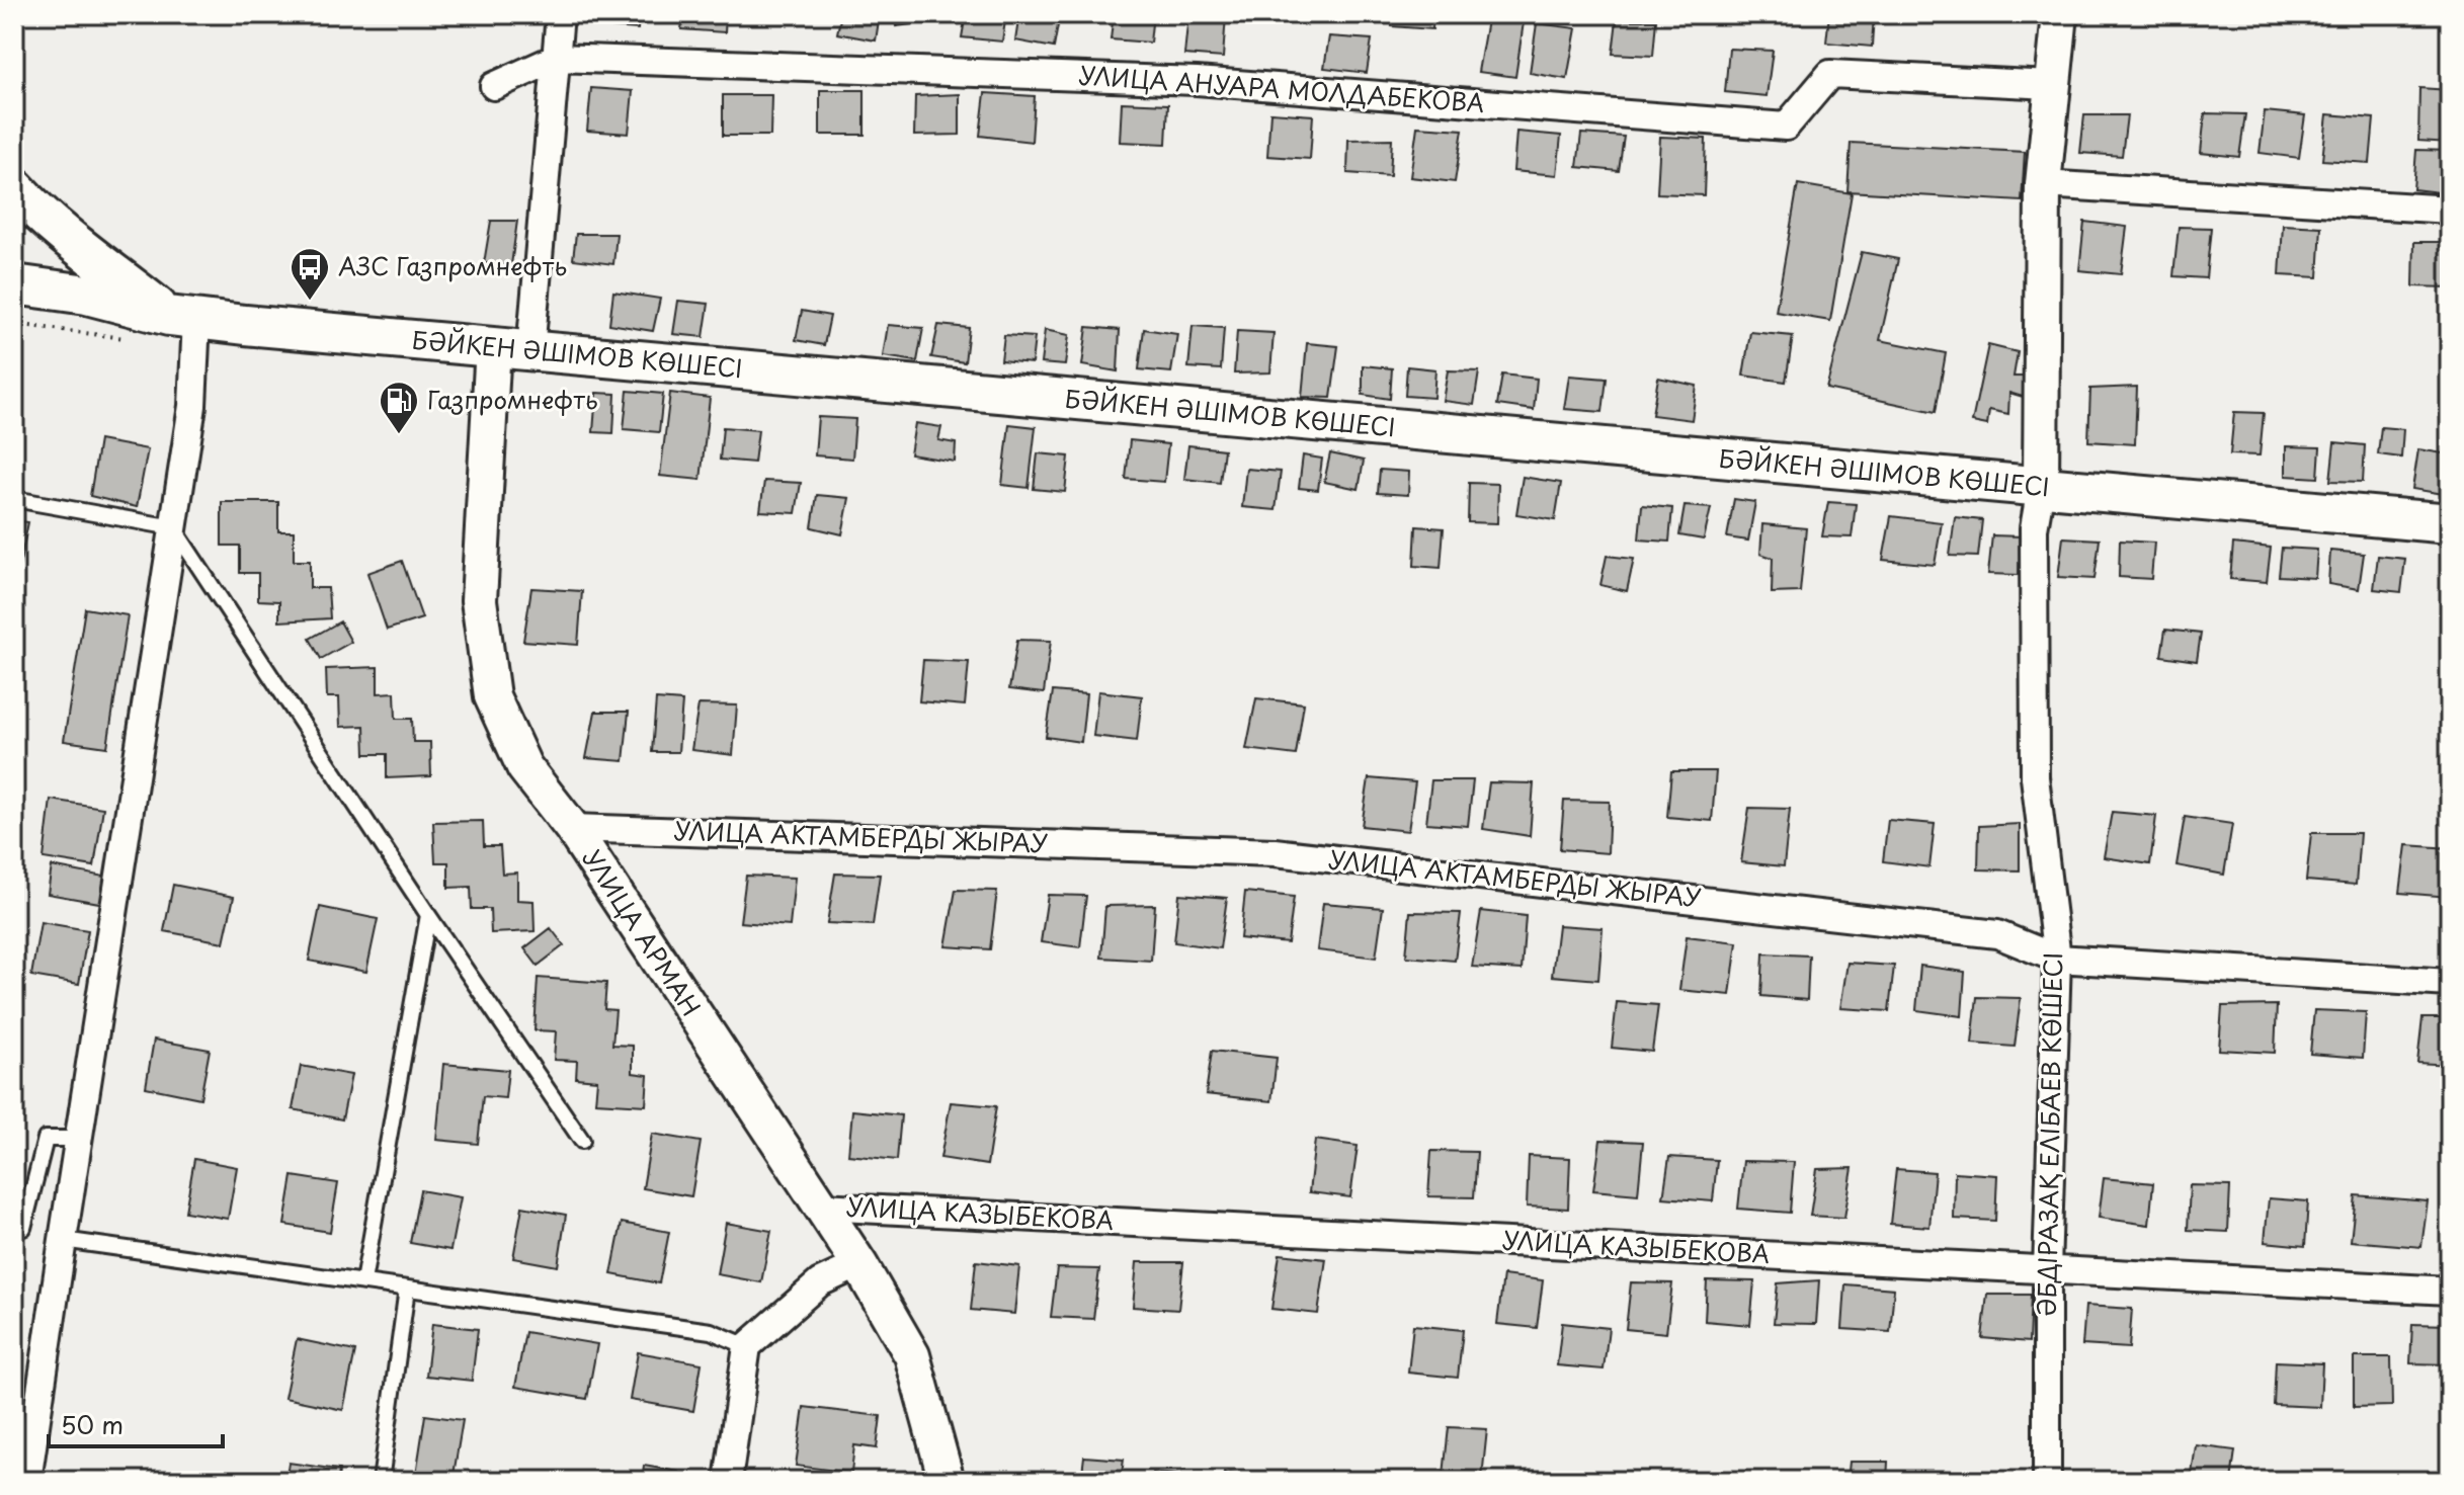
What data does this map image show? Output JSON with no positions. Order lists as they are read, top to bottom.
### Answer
{
  "streets": {
    "main road": ["БӘЙКЕН ӘШІМОВ КӨШЕСІ"],
    "street": [
      "УЛИЦА АНУАРА МОЛДАБЕКОВА",
      "УЛИЦА АКТАМБЕРДЫ ЖЫРАУ",
      "УЛИЦА АРМАН",
      "ӘБДІРАЗАҚ ЕЛІБАЕВ КӨШЕСІ",
      "УЛИЦА КАЗЫБЕКОВА"
    ]
  },
  "crossings": [
    ["УЛИЦА АНУАРА МОЛДАБЕКОВА", "ӘБДІРАЗАҚ ЕЛІБАЕВ КӨШЕСІ"],
    ["БӘЙКЕН ӘШІМОВ КӨШЕСІ", "УЛИЦА АРМАН"],
    ["БӘЙКЕН ӘШІМОВ КӨШЕСІ", "ӘБДІРАЗАҚ ЕЛІБАЕВ КӨШЕСІ"],
    ["УЛИЦА АКТАМБЕРДЫ ЖЫРАУ", "УЛИЦА АРМАН"],
    ["УЛИЦА АКТАМБЕРДЫ ЖЫРАУ", "ӘБДІРАЗАҚ ЕЛІБАЕВ КӨШЕСІ"],
    ["УЛИЦА АРМАН", "УЛИЦА КАЗЫБЕКОВА"],
    ["ӘБДІРАЗАҚ ЕЛІБАЕВ КӨШЕСІ", "УЛИЦА КАЗЫБЕКОВА"]
  ],
  "places": {
    "bus stop": ["АЗС Газпромнефть"],
    "fuel station": ["Газпромнефть"]
  },
  "scale_bar": "50 m"
}
